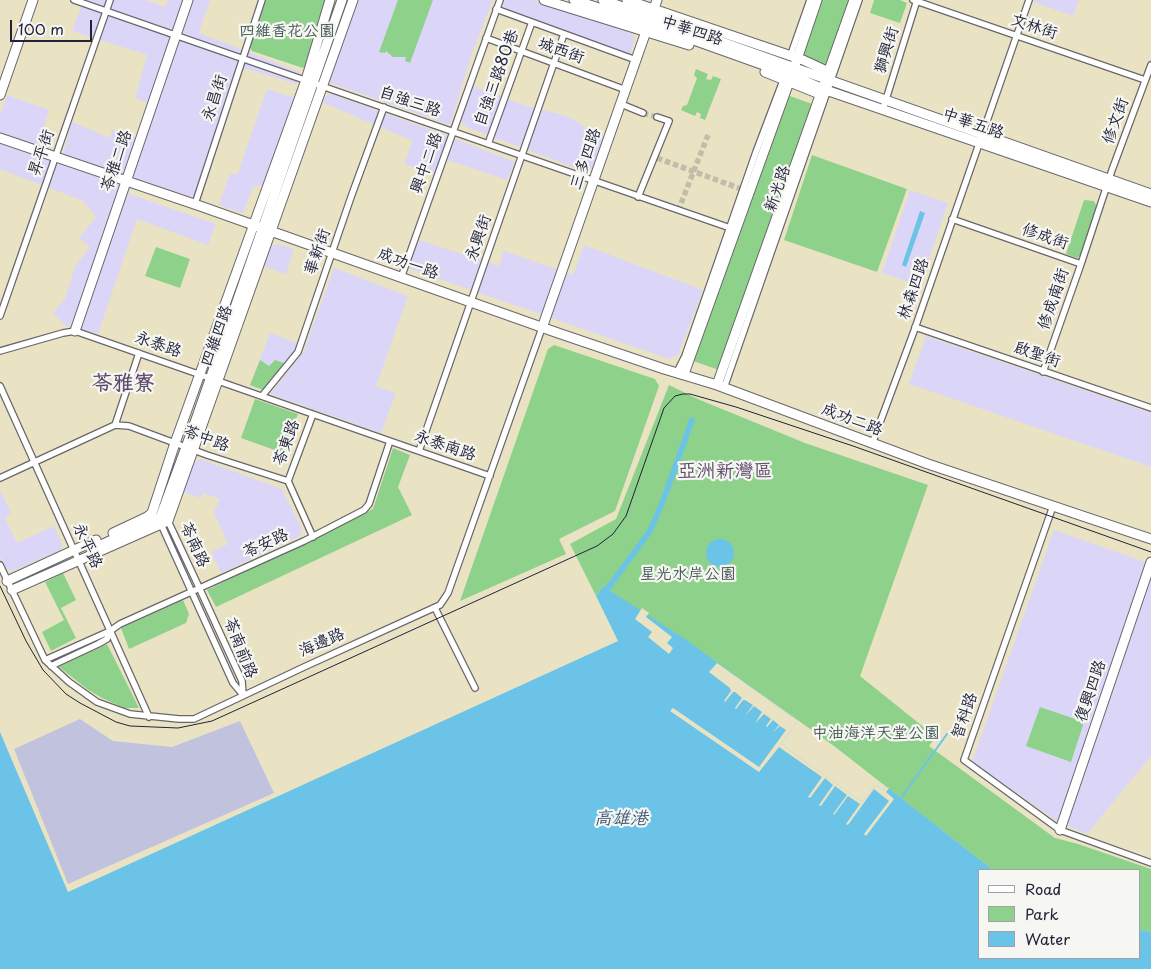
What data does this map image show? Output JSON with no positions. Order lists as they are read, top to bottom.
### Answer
{
  "streets": {
    "street": [
      "文林街",
      "中華四路",
      "獅興街",
      "城西街",
      "自強三路80巷",
      "永昌街",
      "自強三路",
      "修文街",
      "中華五路",
      "昇平街",
      "三多四路",
      "苓雅二路",
      "興中二路",
      "新光路",
      "修成街",
      "永興街",
      "華新街",
      "成功一路",
      "林森四路",
      "修成南街",
      "四維四路",
      "永泰路",
      "啟聖街",
      "成功二路",
      "苓中路",
      "苓東路",
      "永泰南路",
      "苓安路",
      "苓南路",
      "永平路",
      "海邊路",
      "苓南前路",
      "復興四路",
      "智科路"
    ]
  },
  "crossings": [
    ["文林街", "獅興街"],
    ["文林街", "修文街"],
    ["文林街", "林森四路"],
    ["中華四路", "中華五路"],
    ["中華四路", "三多四路"],
    ["中華四路", "新光路"],
    ["獅興街", "中華五路"],
    ["城西街", "自強三路80巷"],
    ["城西街", "三多四路"],
    ["城西街", "興中二路"],
    ["城西街", "永興街"],
    ["自強三路80巷", "自強三路"],
    ["永昌街", "自強三路"],
    ["自強三路", "昇平街"],
    ["自強三路", "三多四路"],
    ["自強三路", "苓雅二路"],
    ["自強三路", "興中二路"],
    ["自強三路", "新光路"],
    ["自強三路", "永興街"],
    ["自強三路", "華新街"],
    ["自強三路", "四維四路"],
    ["修文街", "中華五路"],
    ["修文街", "修成街"],
    ["中華五路", "新光路"],
    ["中華五路", "修成街"],
    ["中華五路", "林森四路"],
    ["三多四路", "成功一路"],
    ["三多四路", "成功二路"],
    ["三多四路", "海邊路"],
    ["苓雅二路", "永泰路"],
    ["興中二路", "成功一路"],
    ["新光路", "成功二路"],
    ["修成街", "林森四路"],
    ["修成街", "修成南街"],
    ["永興街", "成功一路"],
    ["永興街", "永泰南路"],
    ["華新街", "成功一路"],
    ["華新街", "永泰路"],
    ["成功一路", "四維四路"],
    ["成功一路", "成功二路"],
    ["成功一路", "海邊路"],
    ["林森四路", "啟聖街"],
    ["林森四路", "成功二路"],
    ["修成南街", "啟聖街"],
    ["四維四路", "永泰路"],
    ["四維四路", "苓中路"],
    ["四維四路", "苓南路"],
    ["永泰路", "苓東路"],
    ["永泰路", "永泰南路"],
    ["永泰路", "苓安路"],
    ["成功二路", "海邊路"],
    ["成功二路", "智科路"],
    ["苓中路", "苓東路"],
    ["苓東路", "苓安路"],
    ["永泰南路", "苓安路"],
    ["永泰南路", "海邊路"],
    ["苓安路", "苓南路"],
    ["苓安路", "永平路"],
    ["苓安路", "海邊路"],
    ["苓安路", "苓南前路"],
    ["苓南路", "苓南前路"],
    ["永平路", "海邊路"],
    ["海邊路", "苓南前路"],
    ["復興四路", "智科路"]
  ],
  "districts": ["苓雅寮", "亞洲新灣區"],
  "water": ["高雄港"],
  "parks": ["四維香花公園", "星光水岸公園", "中油海洋天堂公園"],
  "legend": ["Road", "Park", "Water"],
  "scale_bar": "100 m"
}
